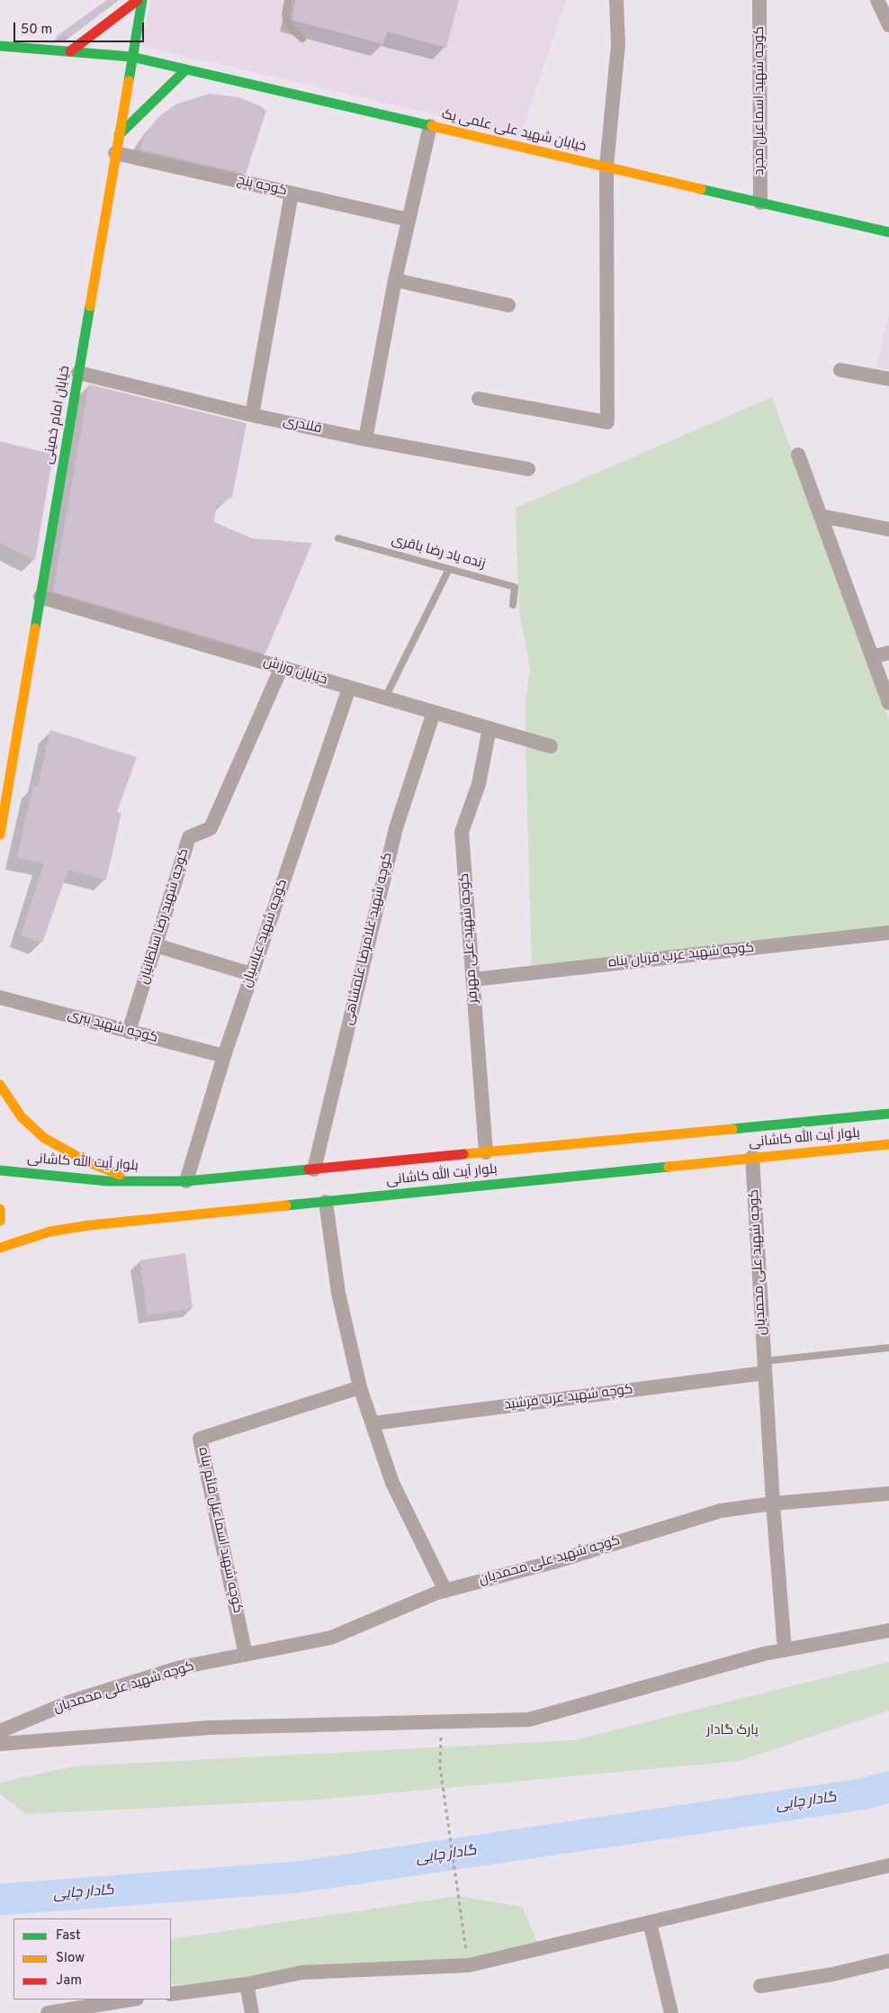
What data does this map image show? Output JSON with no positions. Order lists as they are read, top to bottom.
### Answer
{
  "streets": {
    "main road": ["خیابان شهید علی علمی یک", "خیابان امام خمینی", "بلوار آیت الله کاشانی"],
    "street": [
      "کوچه شهید اسماعیل مجرد",
      "کوچه پنج",
      "قلندری",
      "خیابان ورزش",
      "کوچه شهید رضا سلطانیان",
      "کوچه شهید عباسیان",
      "کوچه شهید علی مهرفر",
      "کوچه شهید غلامرضا علمشاهی",
      "کوچه شهید عرب قربان پناه",
      "کوچه شهید ببری",
      "کوچه شهید علی محمدیان",
      "کوچه شهید عرب فرشید",
      "کوچه شهید اسماعیل قائم پناه"
    ],
    "lane": ["زنده یاد رضا باقری"]
  },
  "crossings": [
    ["کوچه شهید اسماعیل مجرد", "خیابان شهید علی علمی یک"],
    ["خیابان شهید علی علمی یک", "خیابان امام خمینی"],
    ["کوچه پنج", "خیابان امام خمینی"],
    ["خیابان امام خمینی", "قلندری"],
    ["خیابان امام خمینی", "خیابان ورزش"],
    ["خیابان ورزش", "کوچه شهید رضا سلطانیان"],
    ["خیابان ورزش", "کوچه شهید عباسیان"],
    ["خیابان ورزش", "کوچه شهید علی مهرفر"],
    ["خیابان ورزش", "کوچه شهید غلامرضا علمشاهی"],
    ["کوچه شهید رضا سلطانیان", "کوچه شهید ببری"],
    ["کوچه شهید عباسیان", "کوچه شهید ببری"],
    ["کوچه شهید عباسیان", "بلوار آیت الله کاشانی"],
    ["کوچه شهید علی مهرفر", "کوچه شهید عرب قربان پناه"],
    ["کوچه شهید علی مهرفر", "بلوار آیت الله کاشانی"],
    ["کوچه شهید غلامرضا علمشاهی", "بلوار آیت الله کاشانی"],
    ["بلوار آیت الله کاشانی", "کوچه شهید علی محمدیان"],
    ["کوچه شهید علی محمدیان", "کوچه شهید عرب فرشید"],
    ["کوچه شهید علی محمدیان", "کوچه شهید اسماعیل قائم پناه"]
  ],
  "water": ["گادار چایی"],
  "parks": ["پارک گادار"],
  "legend": ["Fast", "Slow", "Jam"],
  "scale_bar": "50 m"
}
